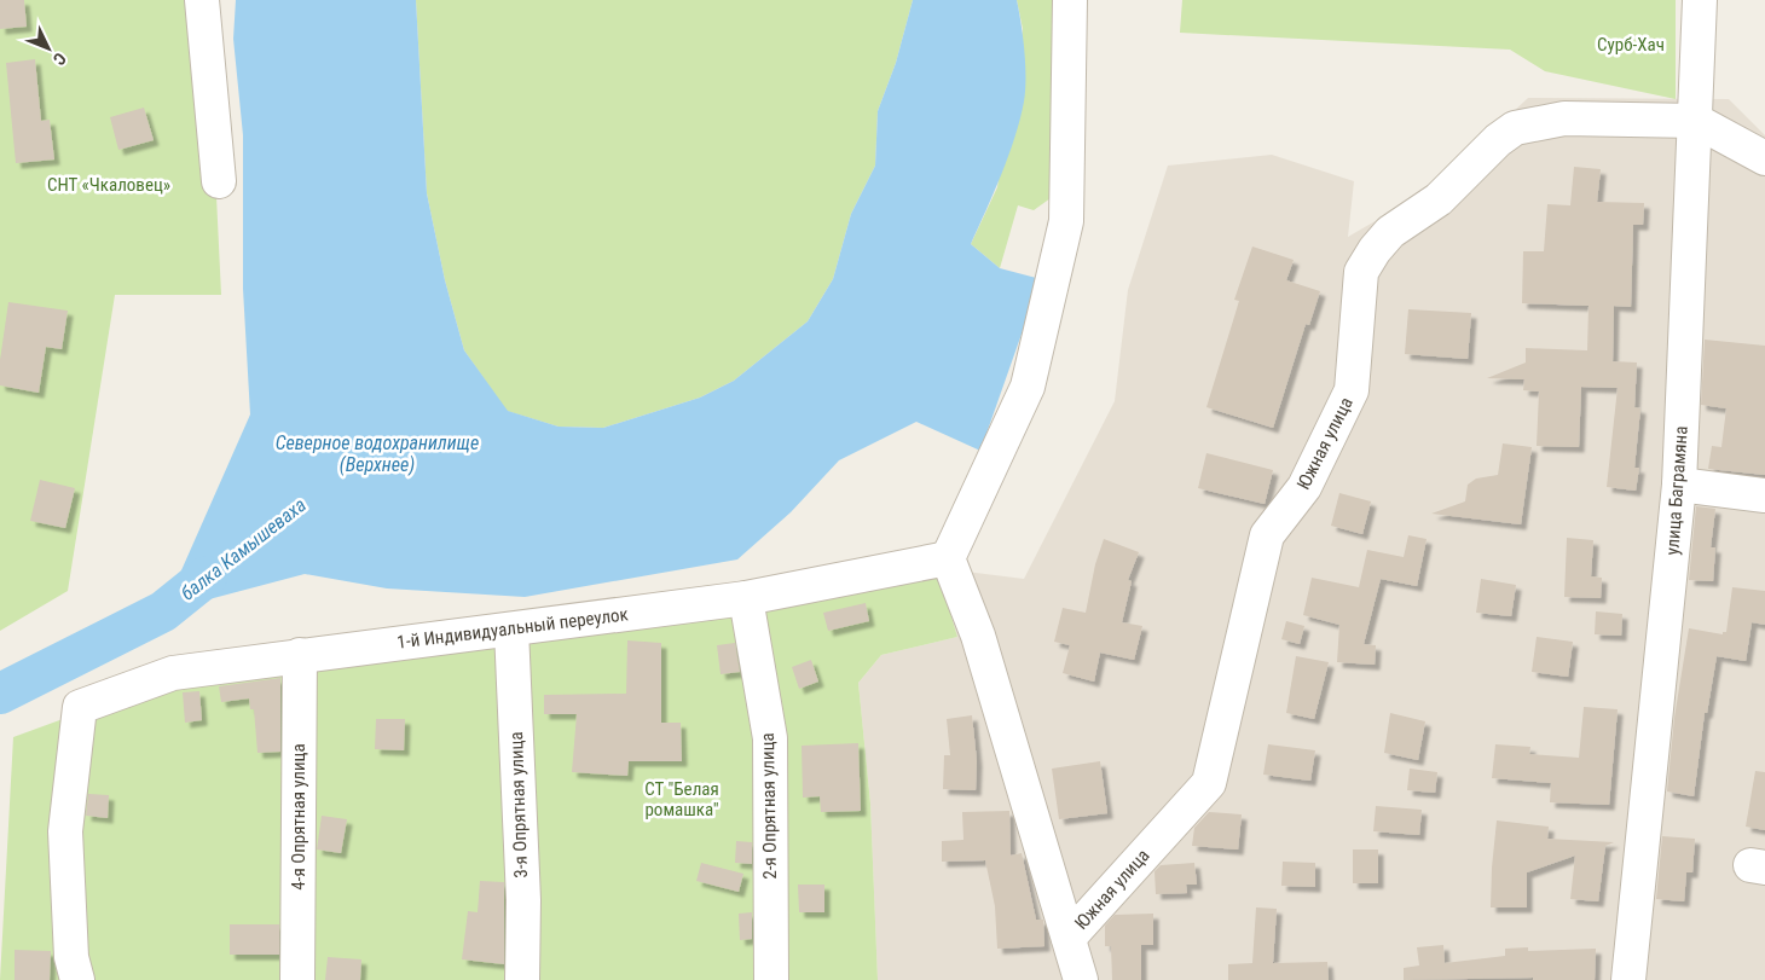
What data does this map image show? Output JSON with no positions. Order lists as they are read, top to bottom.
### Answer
{
  "streets": {
    "street": [
      "Южная улица",
      "улица Баграмяна",
      "1-й Индивидуальный переулок",
      "3-я Опрятная улица",
      "2-я Опрятная улица",
      "4-я Опрятная улица"
    ]
  },
  "crossings": [
    ["Южная улица", "улица Баграмяна"],
    ["Южная улица", "1-й Индивидуальный переулок"],
    ["1-й Индивидуальный переулок", "3-я Опрятная улица"],
    ["1-й Индивидуальный переулок", "2-я Опрятная улица"],
    ["1-й Индивидуальный переулок", "4-я Опрятная улица"]
  ],
  "water": ["Северное водохранилище (Верхнее)", "балка Камышеваха"],
  "parks": ["Сурб-Хач", "СНТ «Чкаловец»", "СТ \"Белая ромашка\""],
  "north": "bottom right"
}
